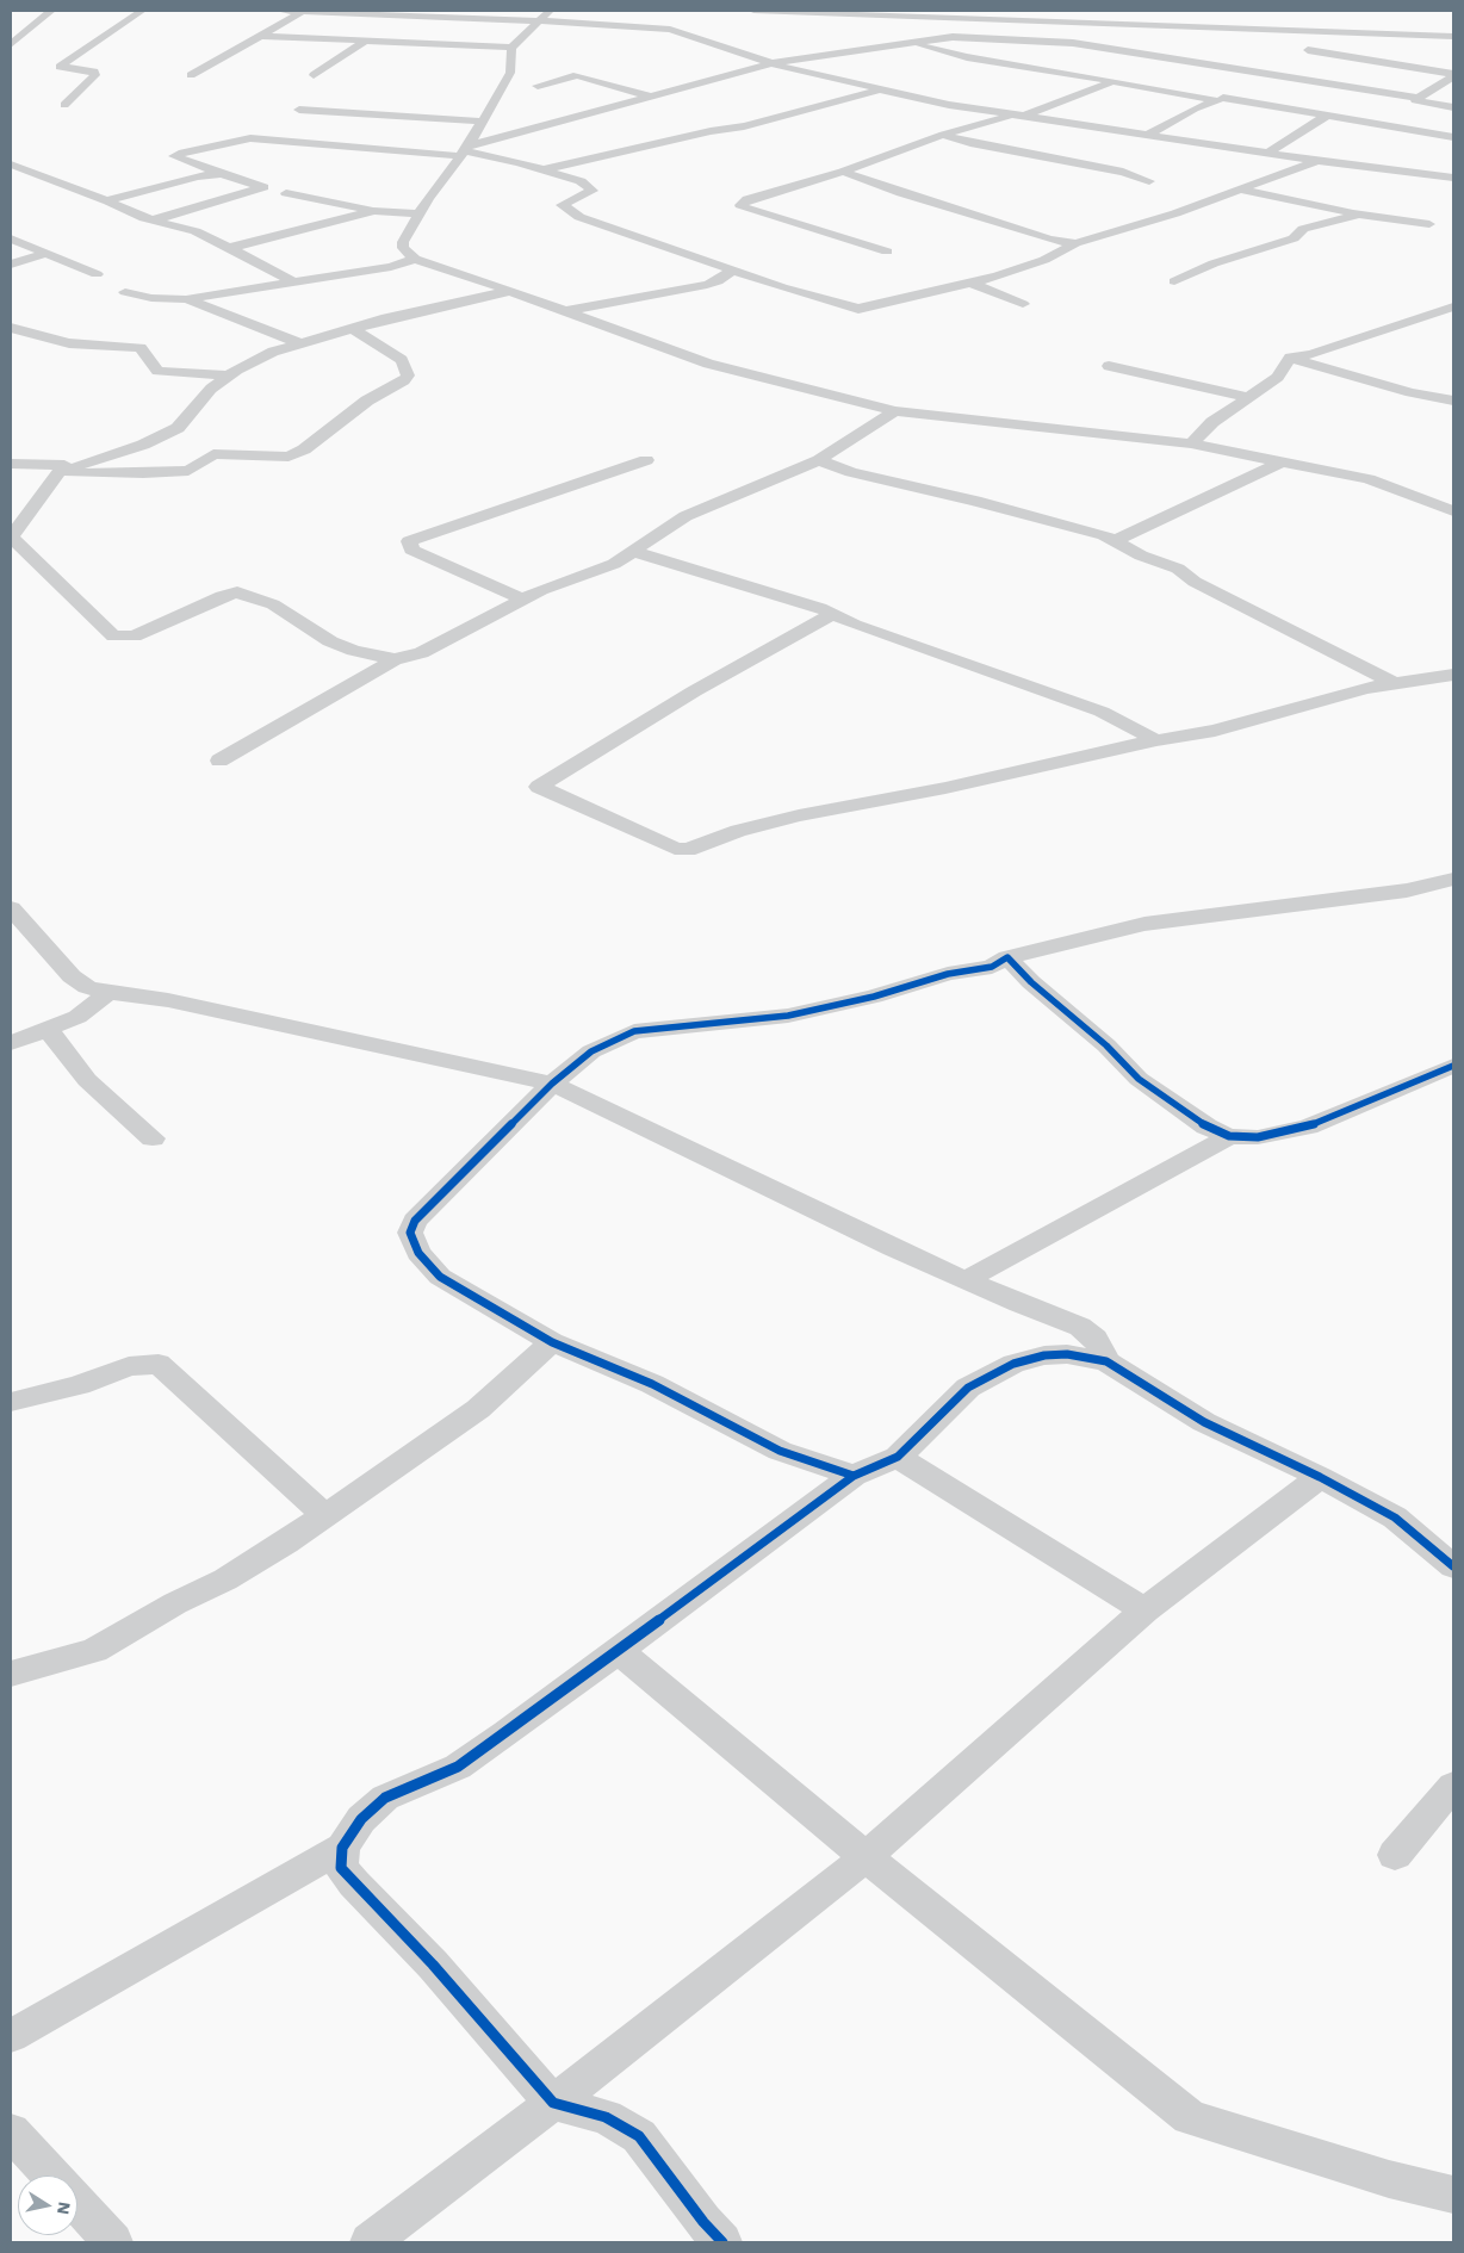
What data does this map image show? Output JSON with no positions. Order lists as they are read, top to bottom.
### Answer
{
  "north": "right"
}
